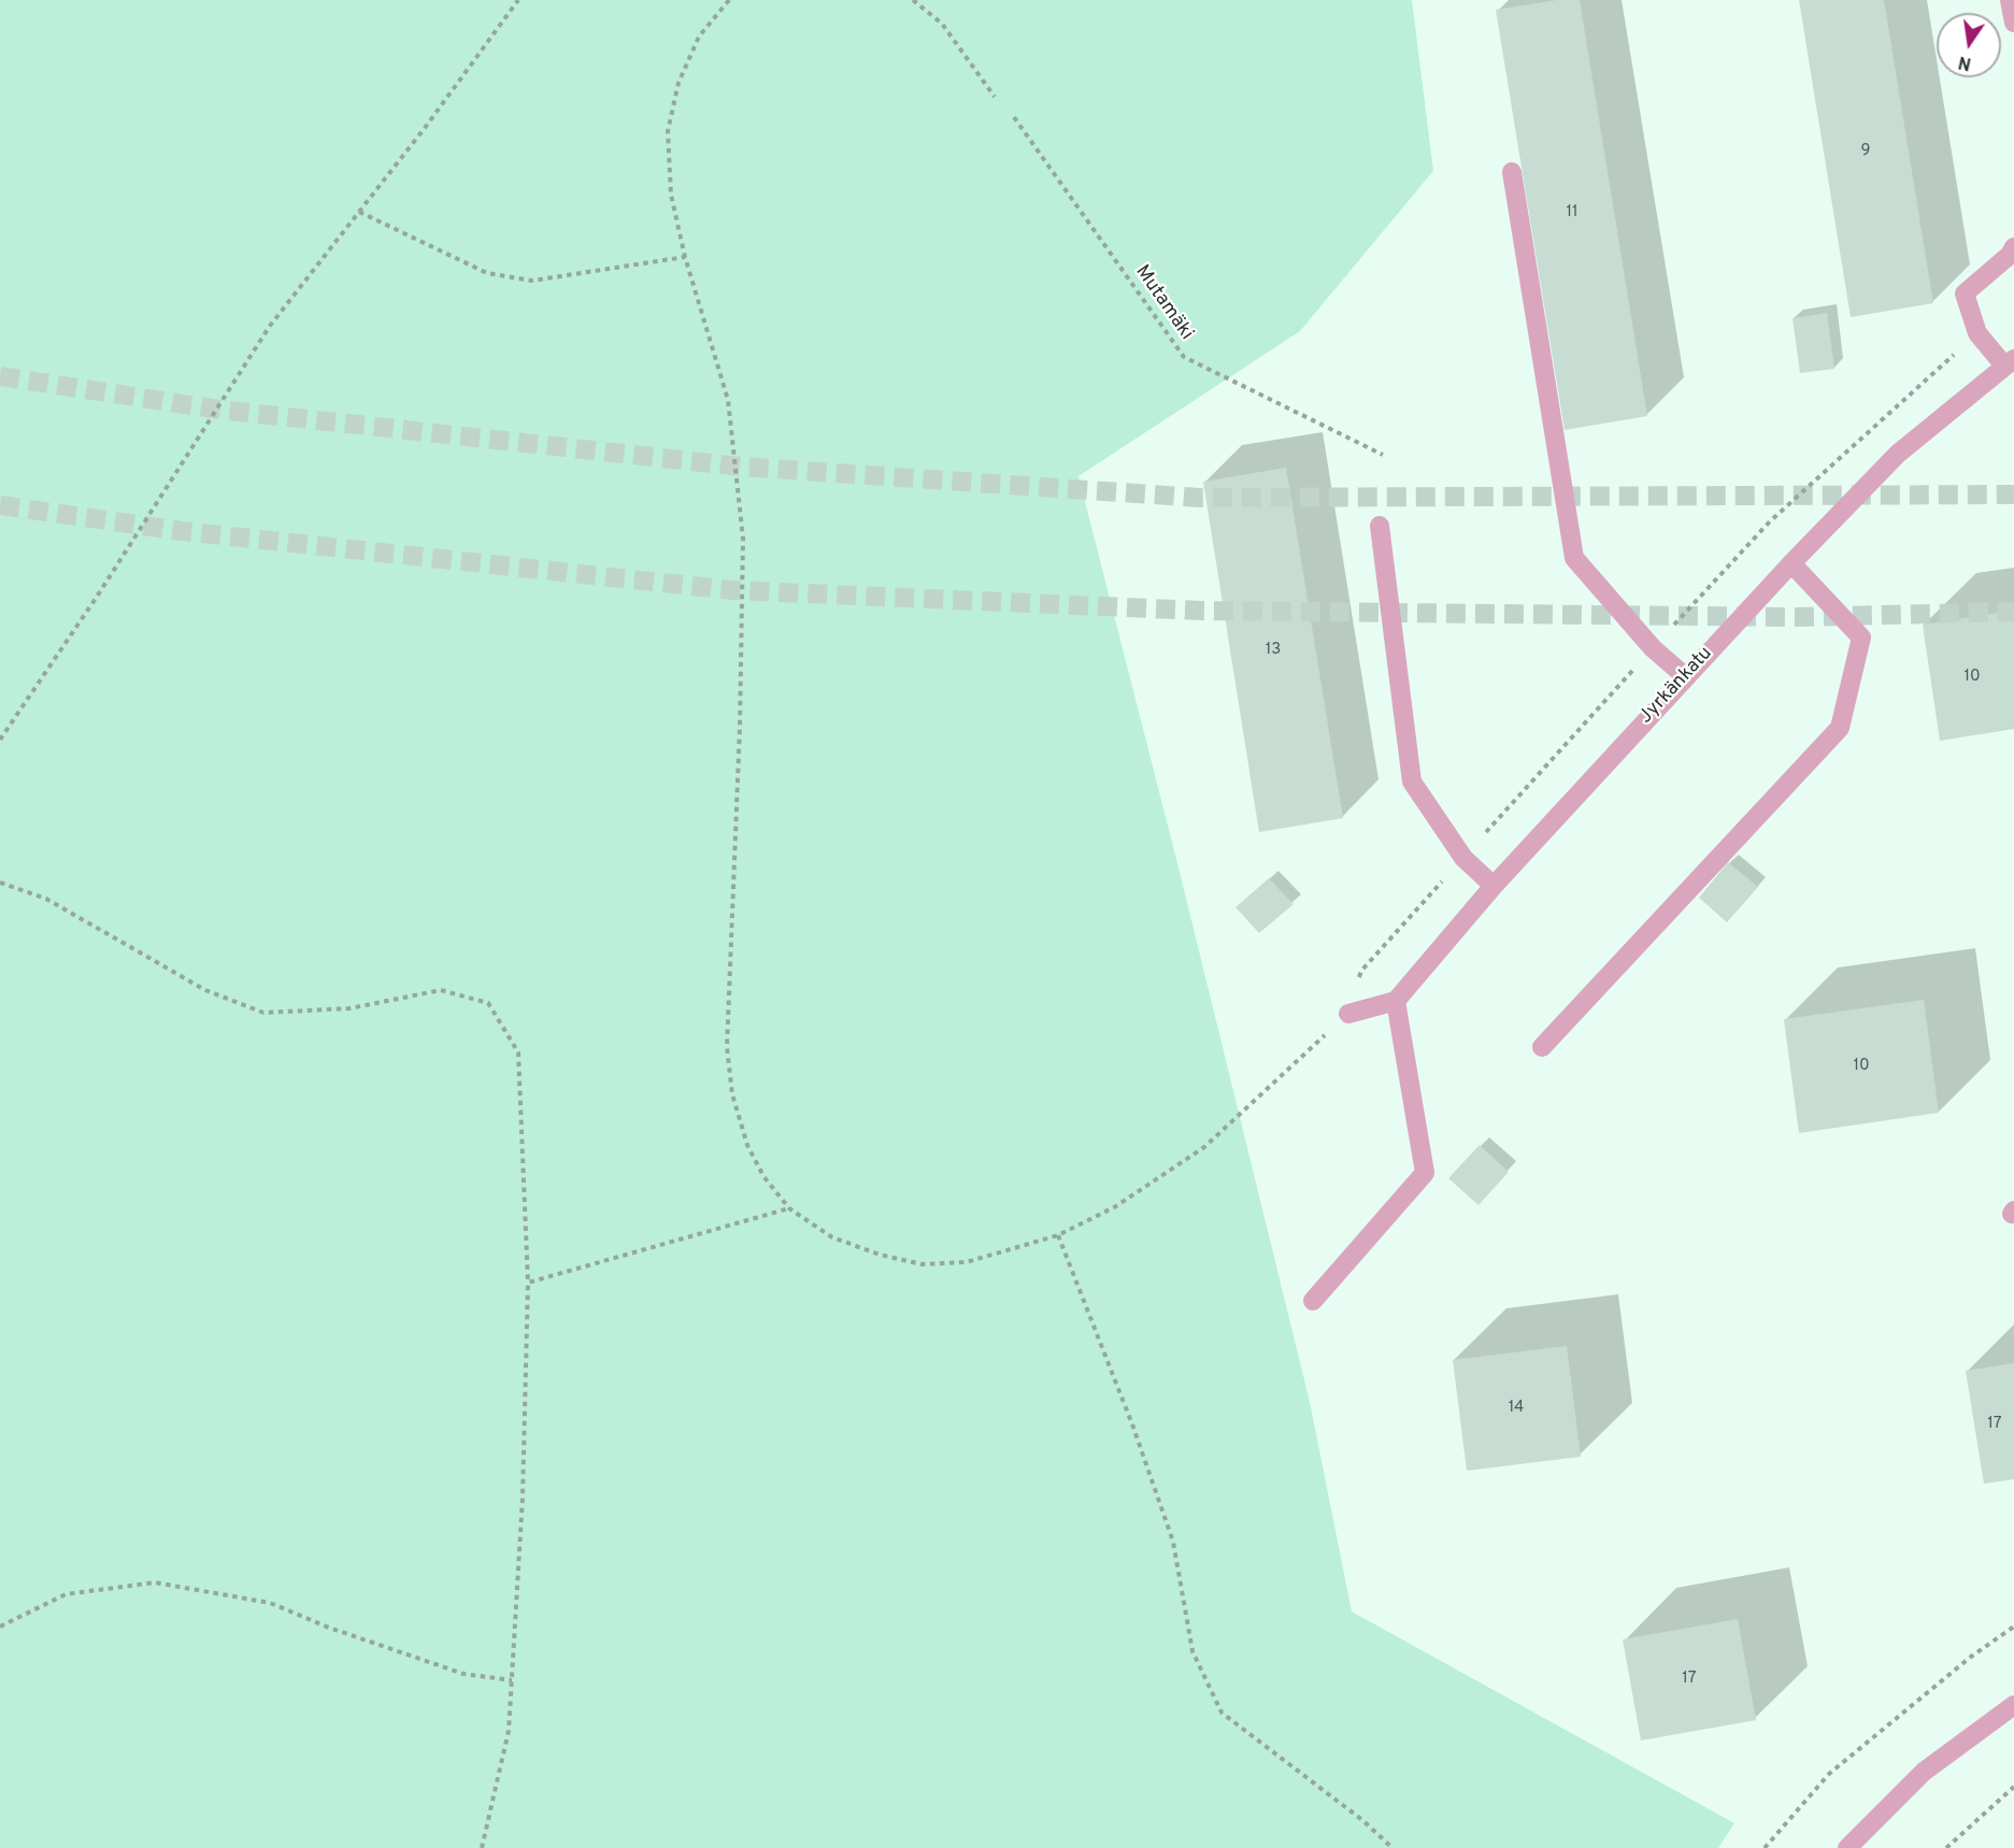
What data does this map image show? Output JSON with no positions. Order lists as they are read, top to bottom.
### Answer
{
  "streets": {
    "street": ["Jyrkänkatu"],
    "path": ["Mutamäki"]
  },
  "house_numbers": [
    "9",
    "11",
    "13",
    "10",
    "10",
    "14",
    "17",
    "17"
  ],
  "north": "bottom"
}
